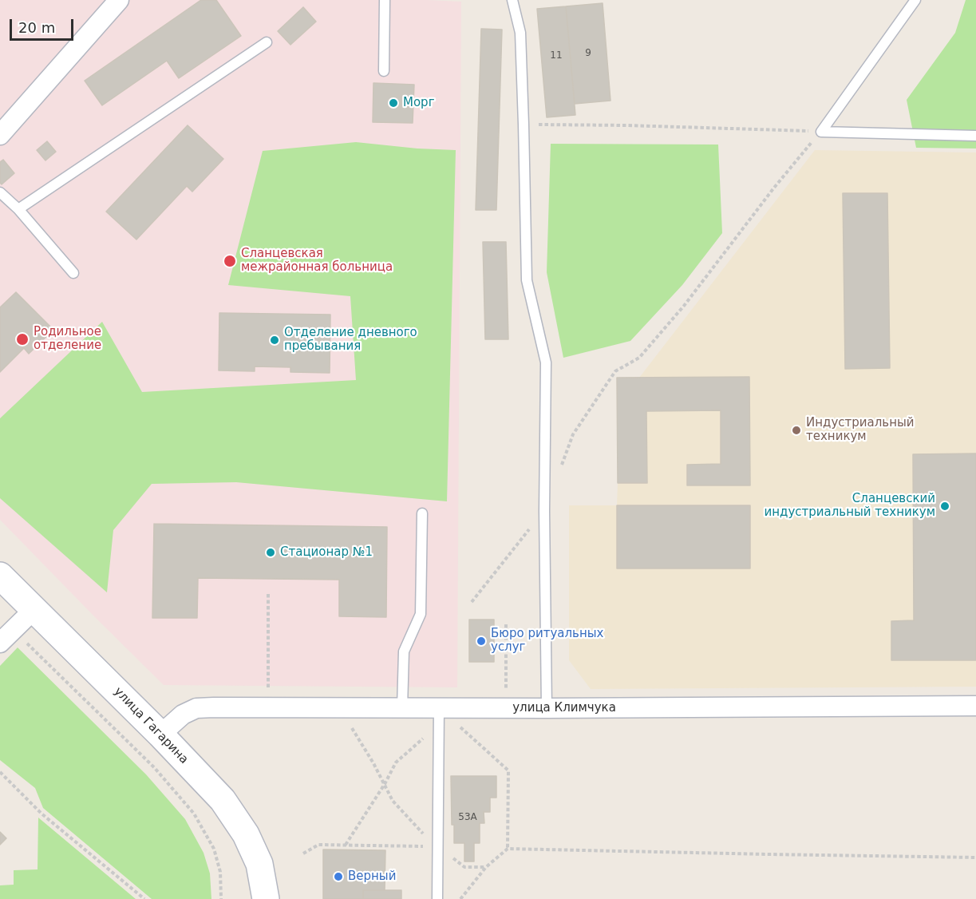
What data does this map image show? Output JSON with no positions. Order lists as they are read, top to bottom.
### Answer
{
  "streets": {
    "main road": ["улица Гагарина"],
    "street": ["улица Климчука"]
  },
  "crossings": [
    ["улица Климчука", "улица Гагарина"]
  ],
  "places": [
    "Морг",
    "Сланцевская межрайонная больница",
    "Родильное отделение",
    "Отделение дневного пребывания",
    "Индустриальный техникум",
    "Сланцевский индустриальный техникум",
    "Стационар №1",
    "Бюро ритуальных услуг",
    "Верный"
  ],
  "house_numbers": ["9", "11", "53А"],
  "scale_bar": "20 m"
}
